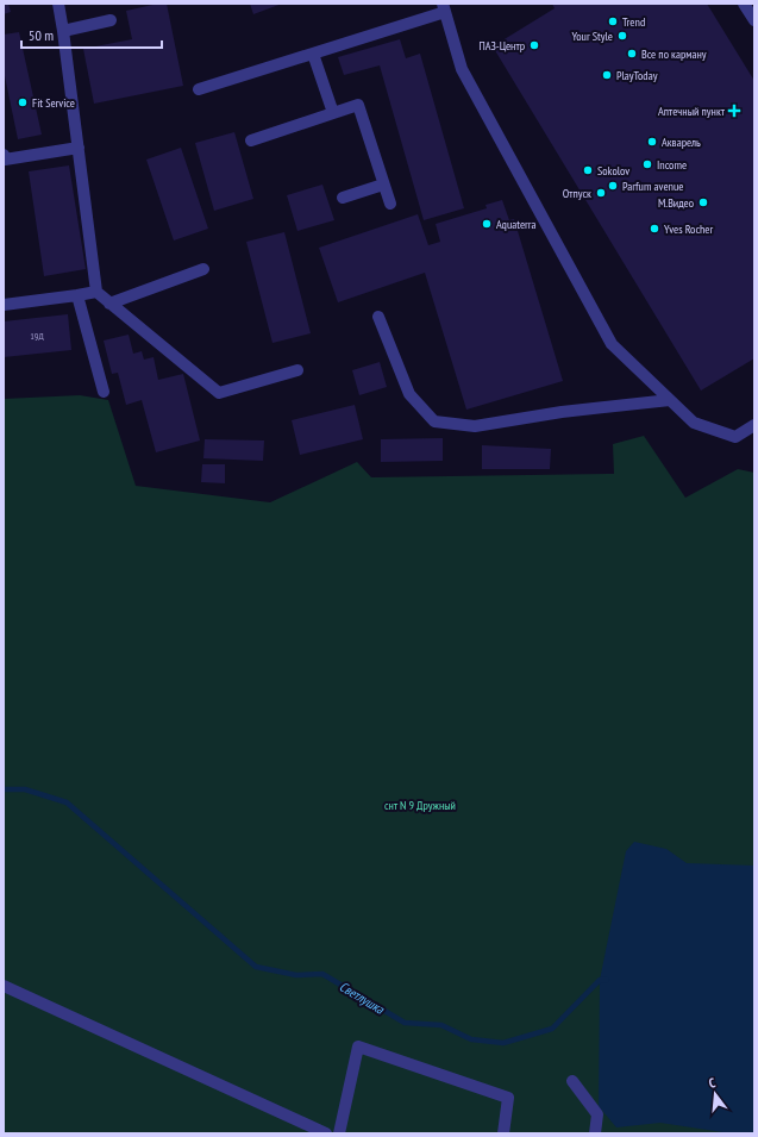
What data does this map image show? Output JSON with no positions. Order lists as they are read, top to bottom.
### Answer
{
  "water": ["Светлушка"],
  "parks": ["снт N 9 Дружный"],
  "places": {
    "other": [
      "Trend",
      "Your Style",
      "ПАЗ-Центр",
      "Все по карману",
      "PlayToday",
      "Fit Service",
      "Акварель",
      "Income",
      "Sokolov",
      "Parfum avenue",
      "Отпуск",
      "М.Видео",
      "Aquaterra",
      "Yves Rocher"
    ],
    "health": ["Аптечный пункт"]
  },
  "house_numbers": ["19Д"],
  "scale_bar": "50 m",
  "north": "top"
}
